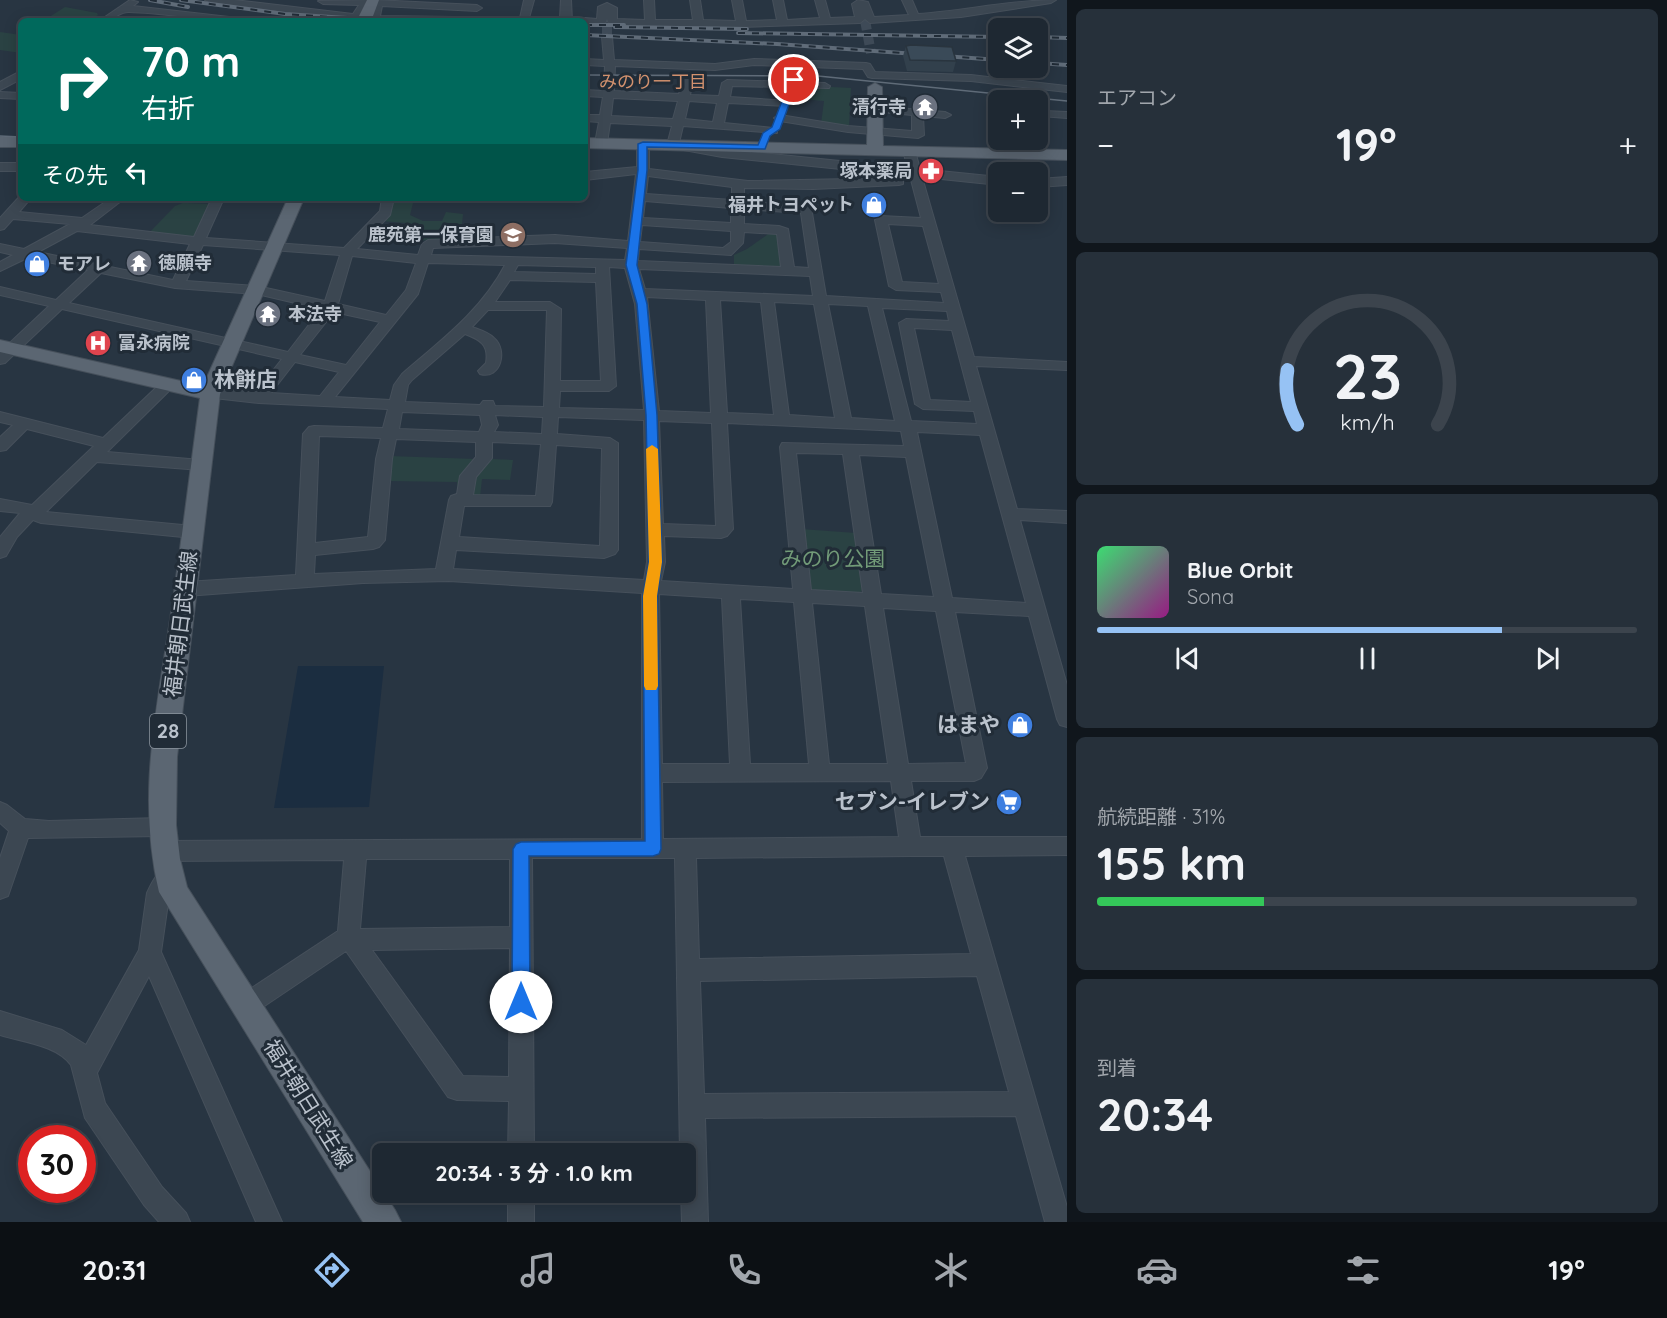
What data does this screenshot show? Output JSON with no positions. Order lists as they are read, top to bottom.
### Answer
{
  "streets": {
    "main road": ["福井朝日武生線", "28"]
  },
  "districts": ["みのり一丁目"],
  "parks": ["みのり公園"],
  "places": {
    "temple": ["清行寺", "徳願寺", "本法寺"],
    "pharmacy": ["塚本薬局"],
    "shop": [
      "福井トヨペット",
      "モアレ",
      "林餅店",
      "はまや"
    ],
    "school or university": ["鹿苑第一保育園"],
    "hospital": ["冨永病院"],
    "supermarket": ["セブン-イレブン"]
  },
  "page": {
    "tile": [
      "エアコン",
      ["航続距離 · 31%", "155 km"],
      ["到着", "20:34"]
    ],
    "map_buttons": ["+", "−"],
    "turn": ["70 m", "右折"],
    "heat": ["−", "19°", "+"],
    "then": "その先",
    "song": ["Blue Orbit", "Sona"],
    "limit": "30",
    "trip": "20:34 · 3 分 · 1.0 km",
    "tabs": ["20:31", "19°"],
    "gauge": ["23", "km/h"]
  }
}
